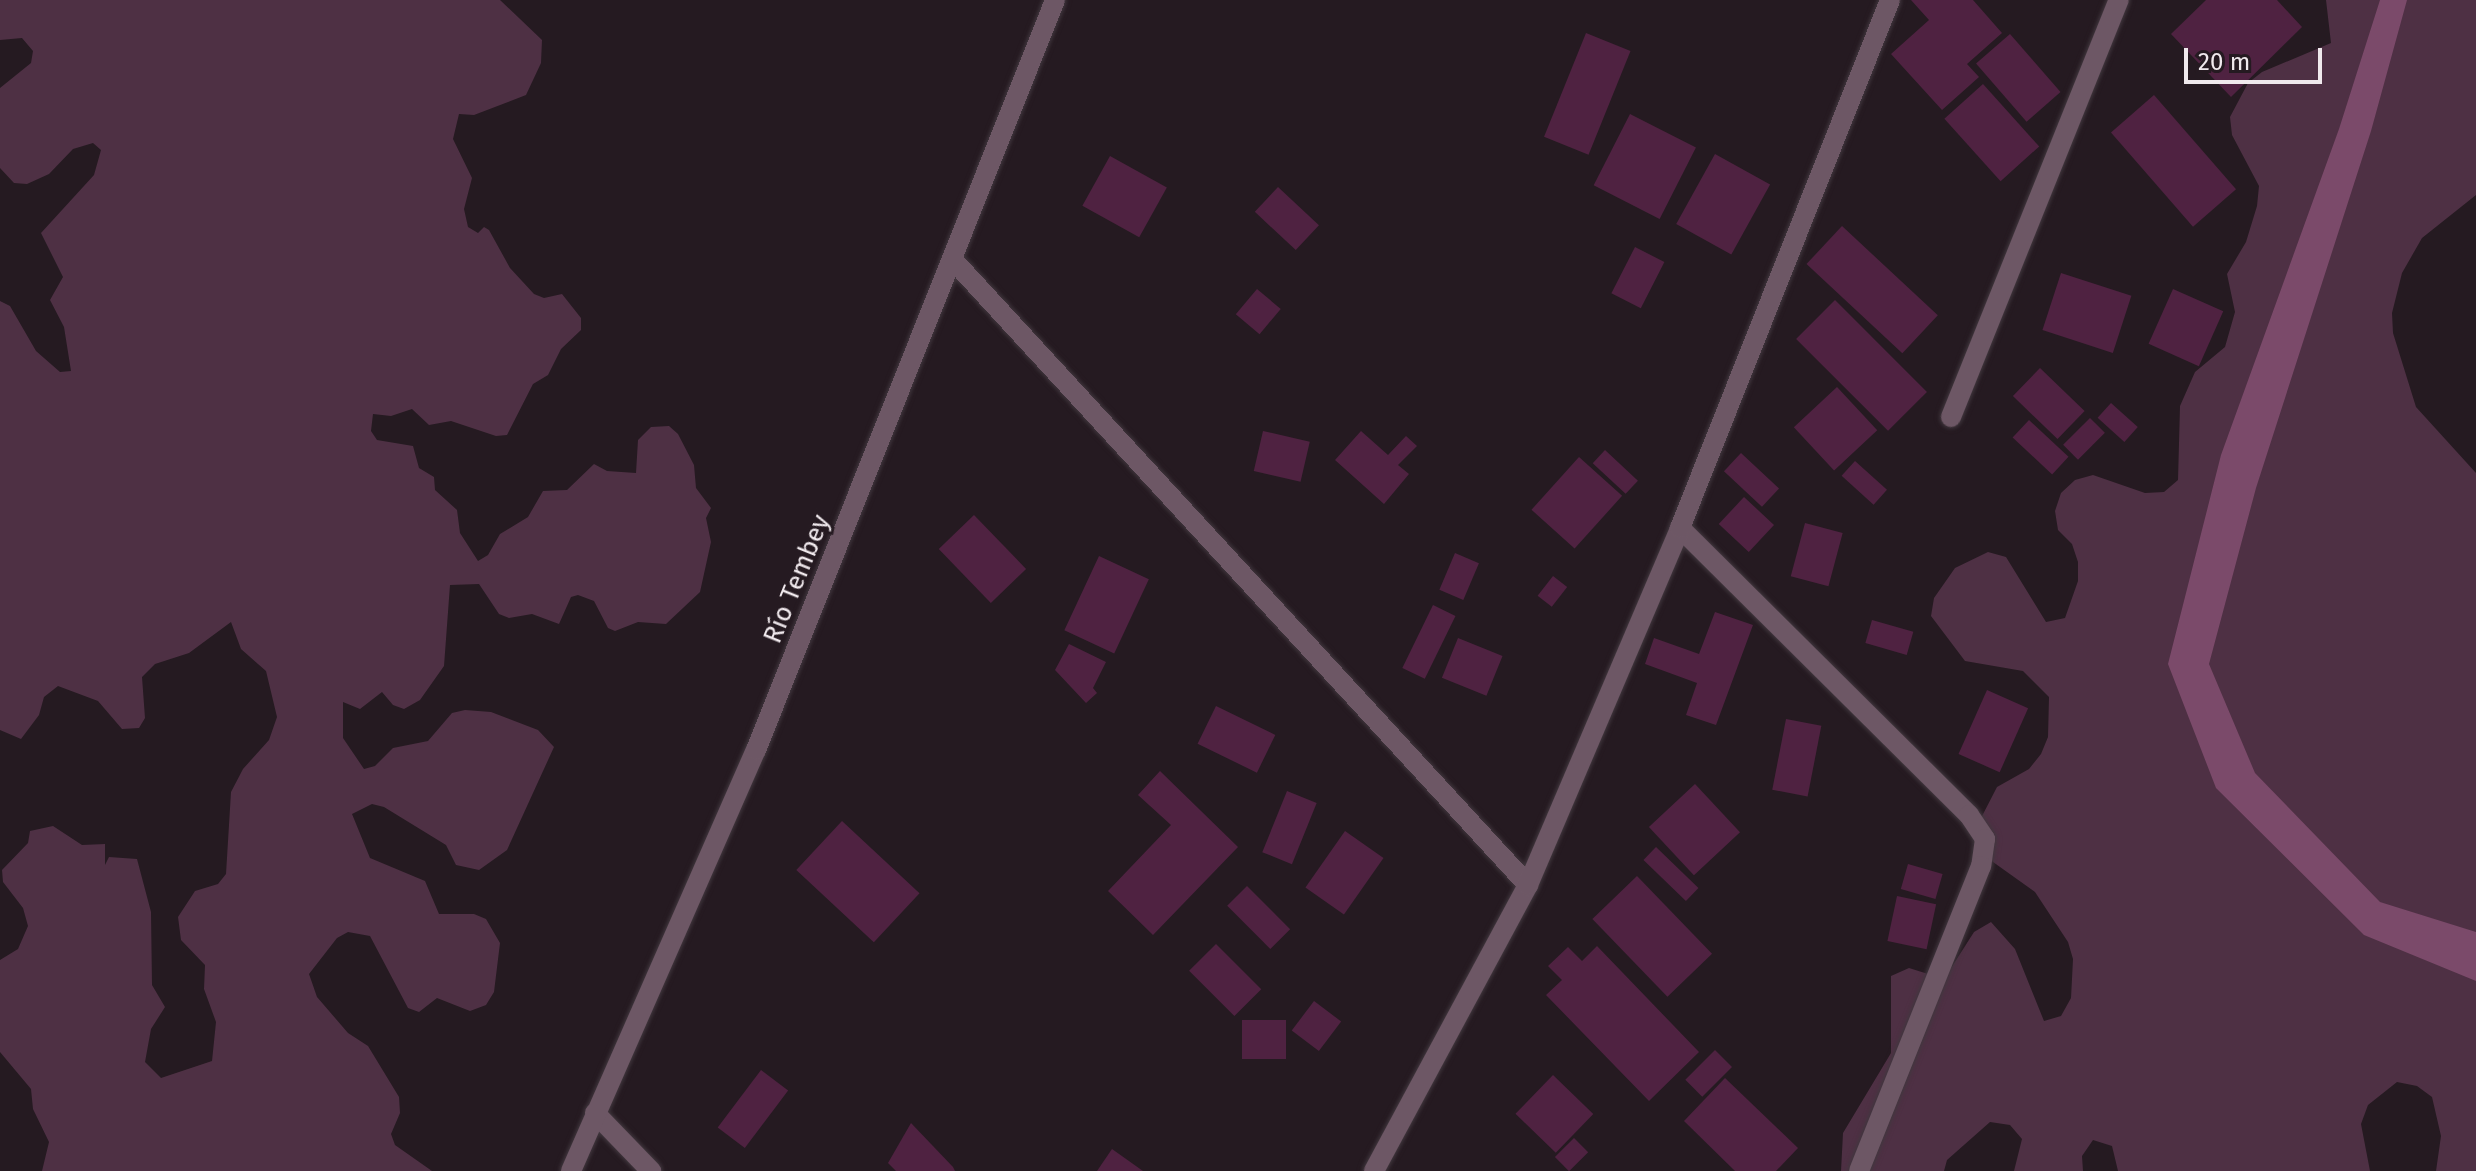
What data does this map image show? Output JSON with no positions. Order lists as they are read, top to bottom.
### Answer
{
  "streets": {
    "street": ["Río Tembey"]
  },
  "scale_bar": "20 m"
}
